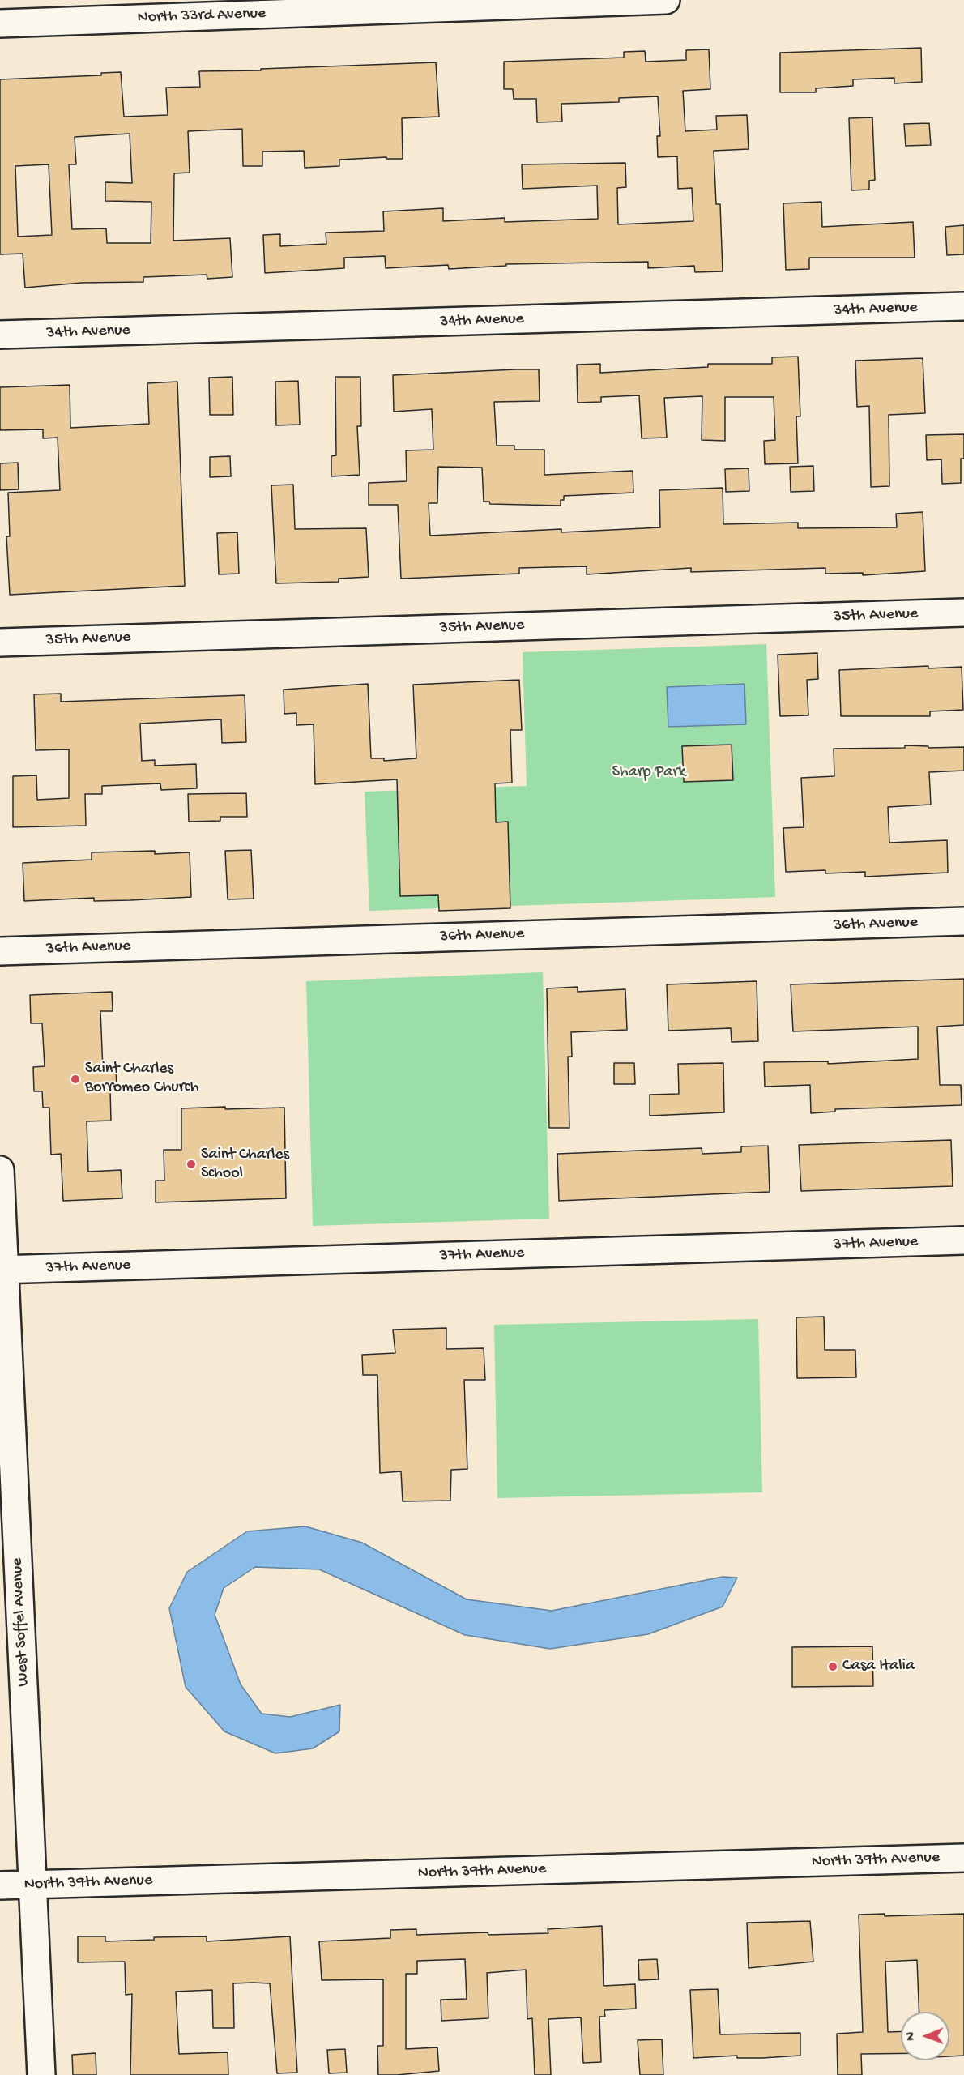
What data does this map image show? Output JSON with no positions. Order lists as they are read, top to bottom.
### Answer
{
  "streets": {
    "street": [
      "North 33rd Avenue",
      "34th Avenue",
      "35th Avenue",
      "36th Avenue",
      "37th Avenue",
      "West Soffel Avenue",
      "North 39th Avenue"
    ]
  },
  "crossings": [
    ["37th Avenue", "West Soffel Avenue"],
    ["West Soffel Avenue", "North 39th Avenue"]
  ],
  "parks": ["Sharp Park"],
  "places": ["Saint Charles Borromeo Church", "Saint Charles School", "Casa Italia"],
  "north": "left"
}
